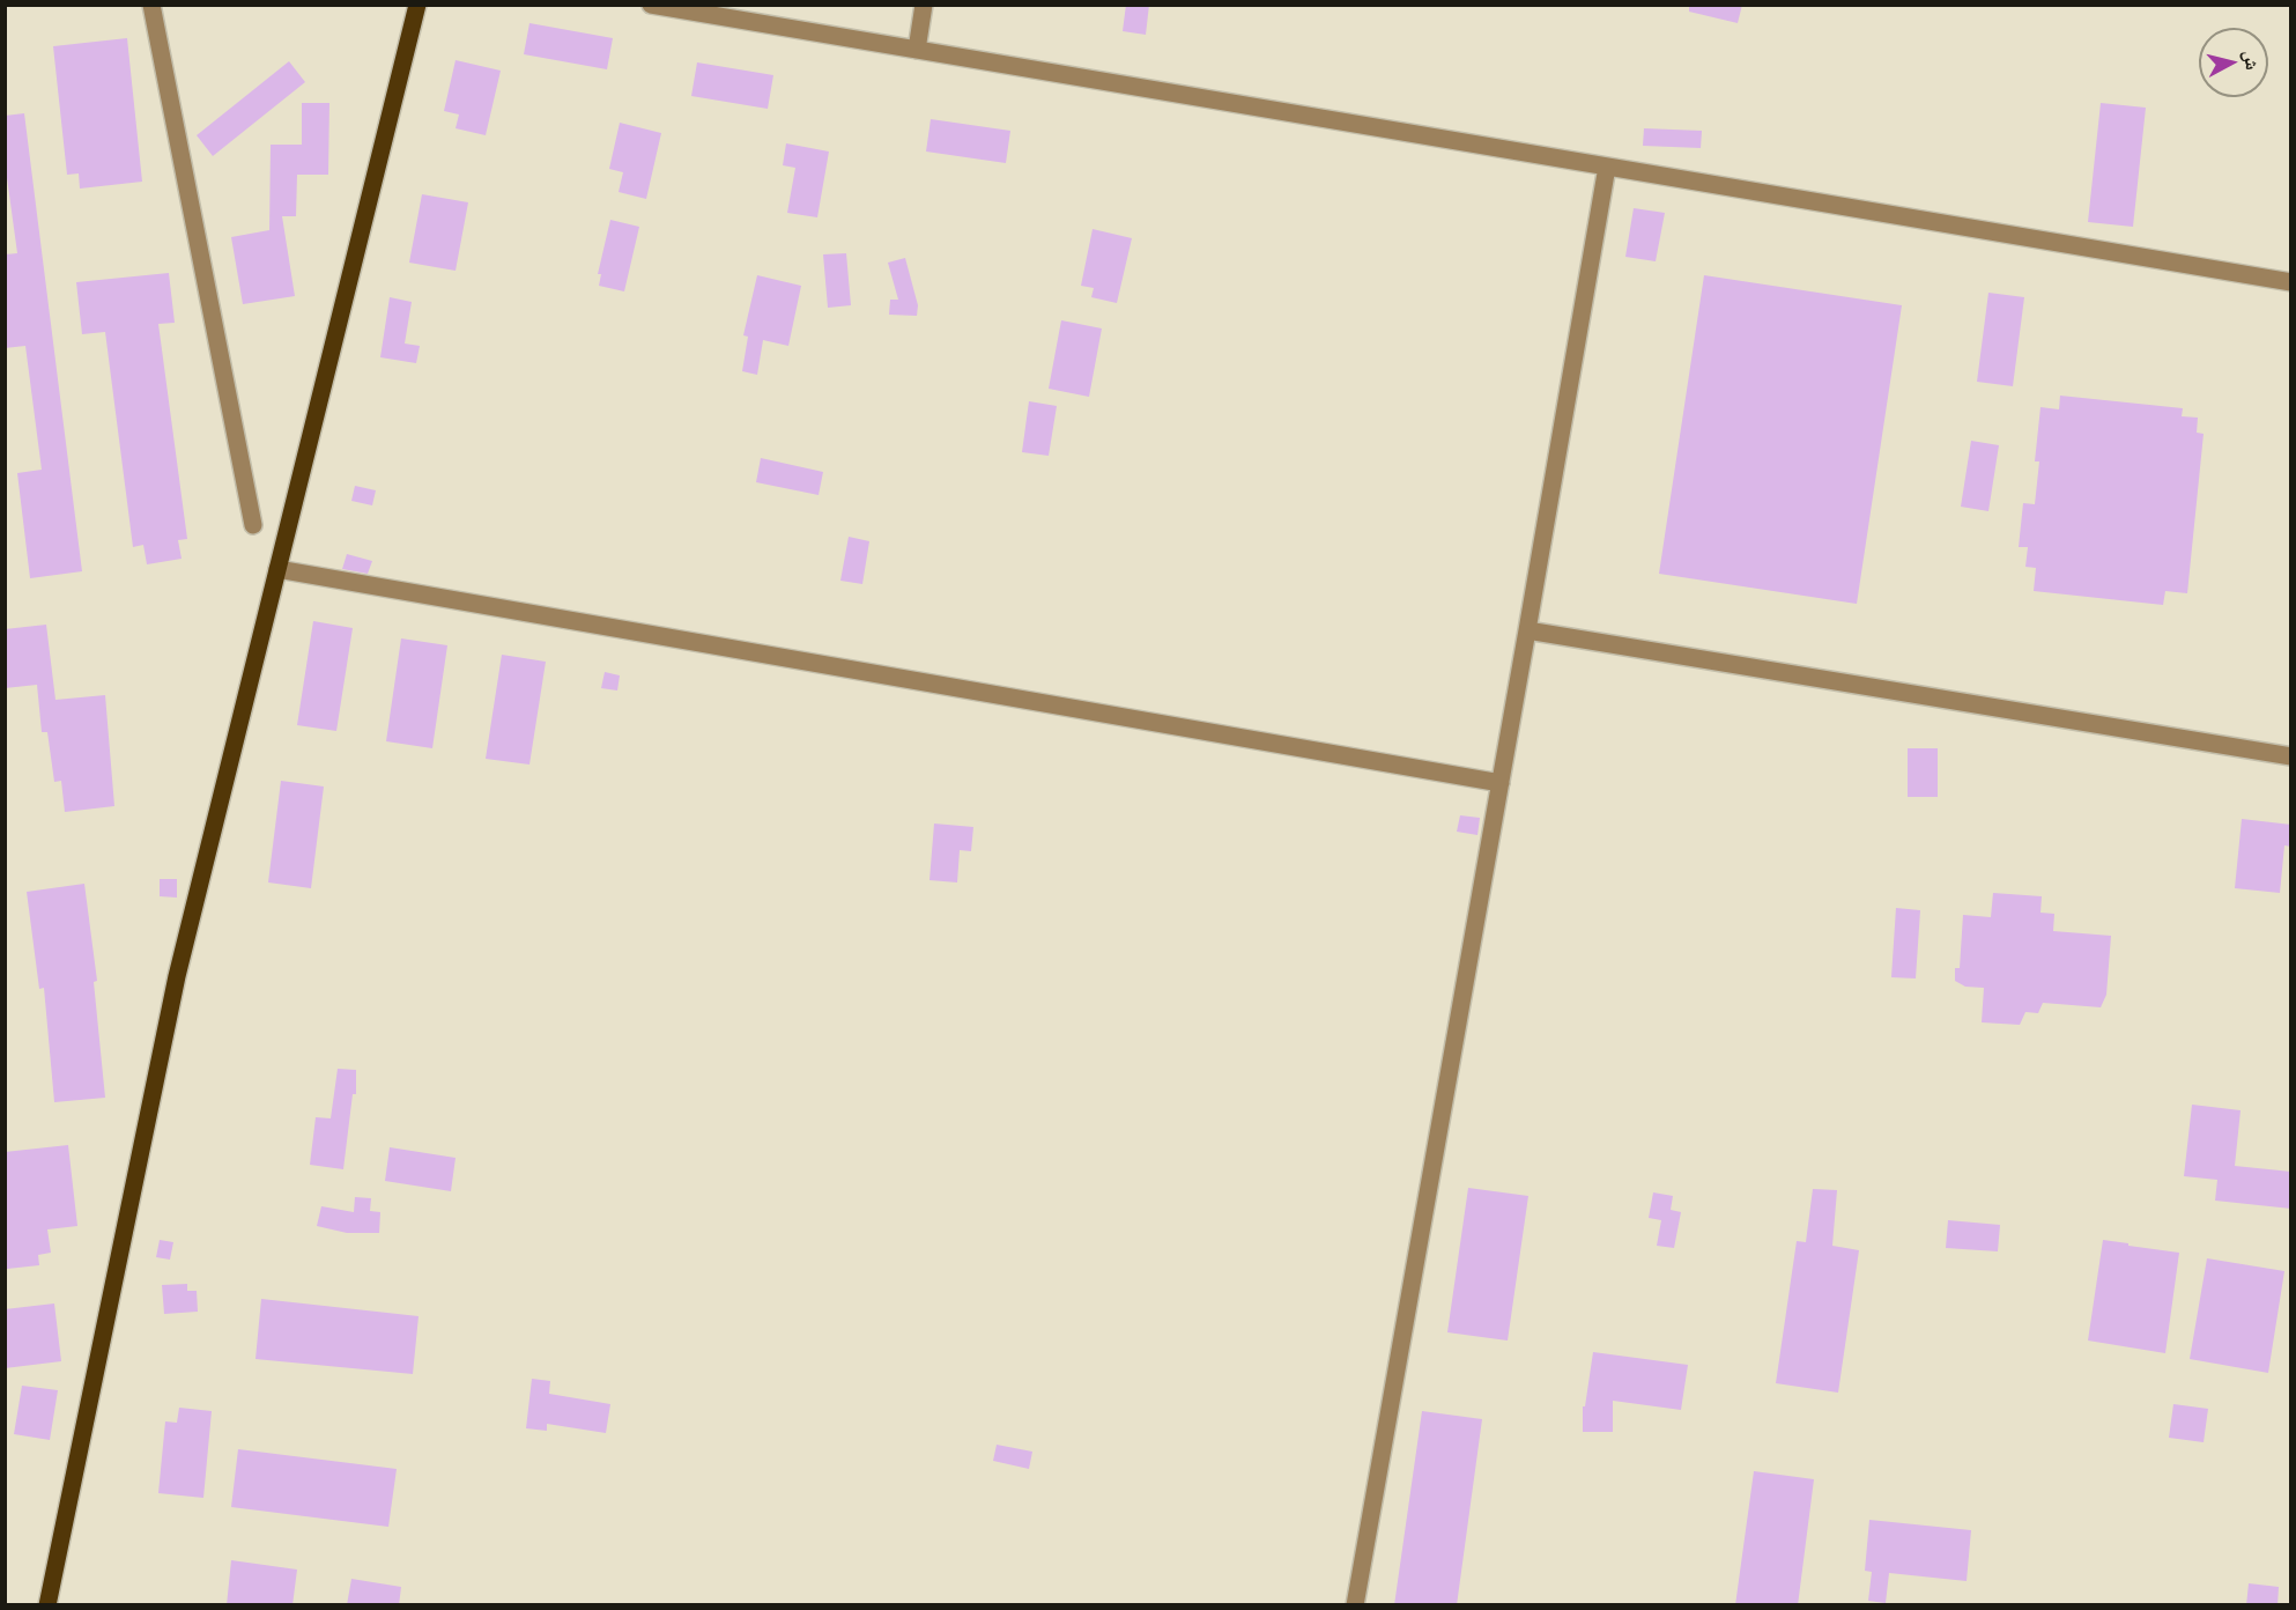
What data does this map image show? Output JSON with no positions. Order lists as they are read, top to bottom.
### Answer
{
  "north": "right"
}
